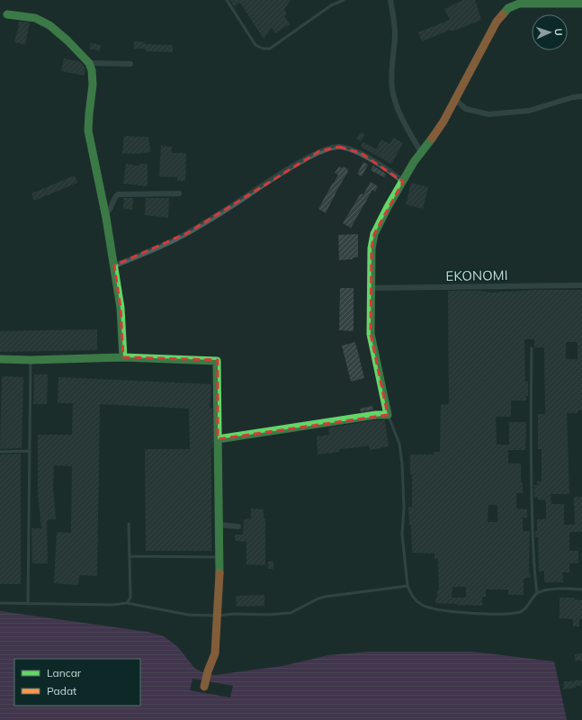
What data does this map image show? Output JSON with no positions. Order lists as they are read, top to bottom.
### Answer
{
  "streets": {
    "street": ["EKONOMI"]
  },
  "legend": ["Lancar", "Padat"],
  "north": "right"
}
